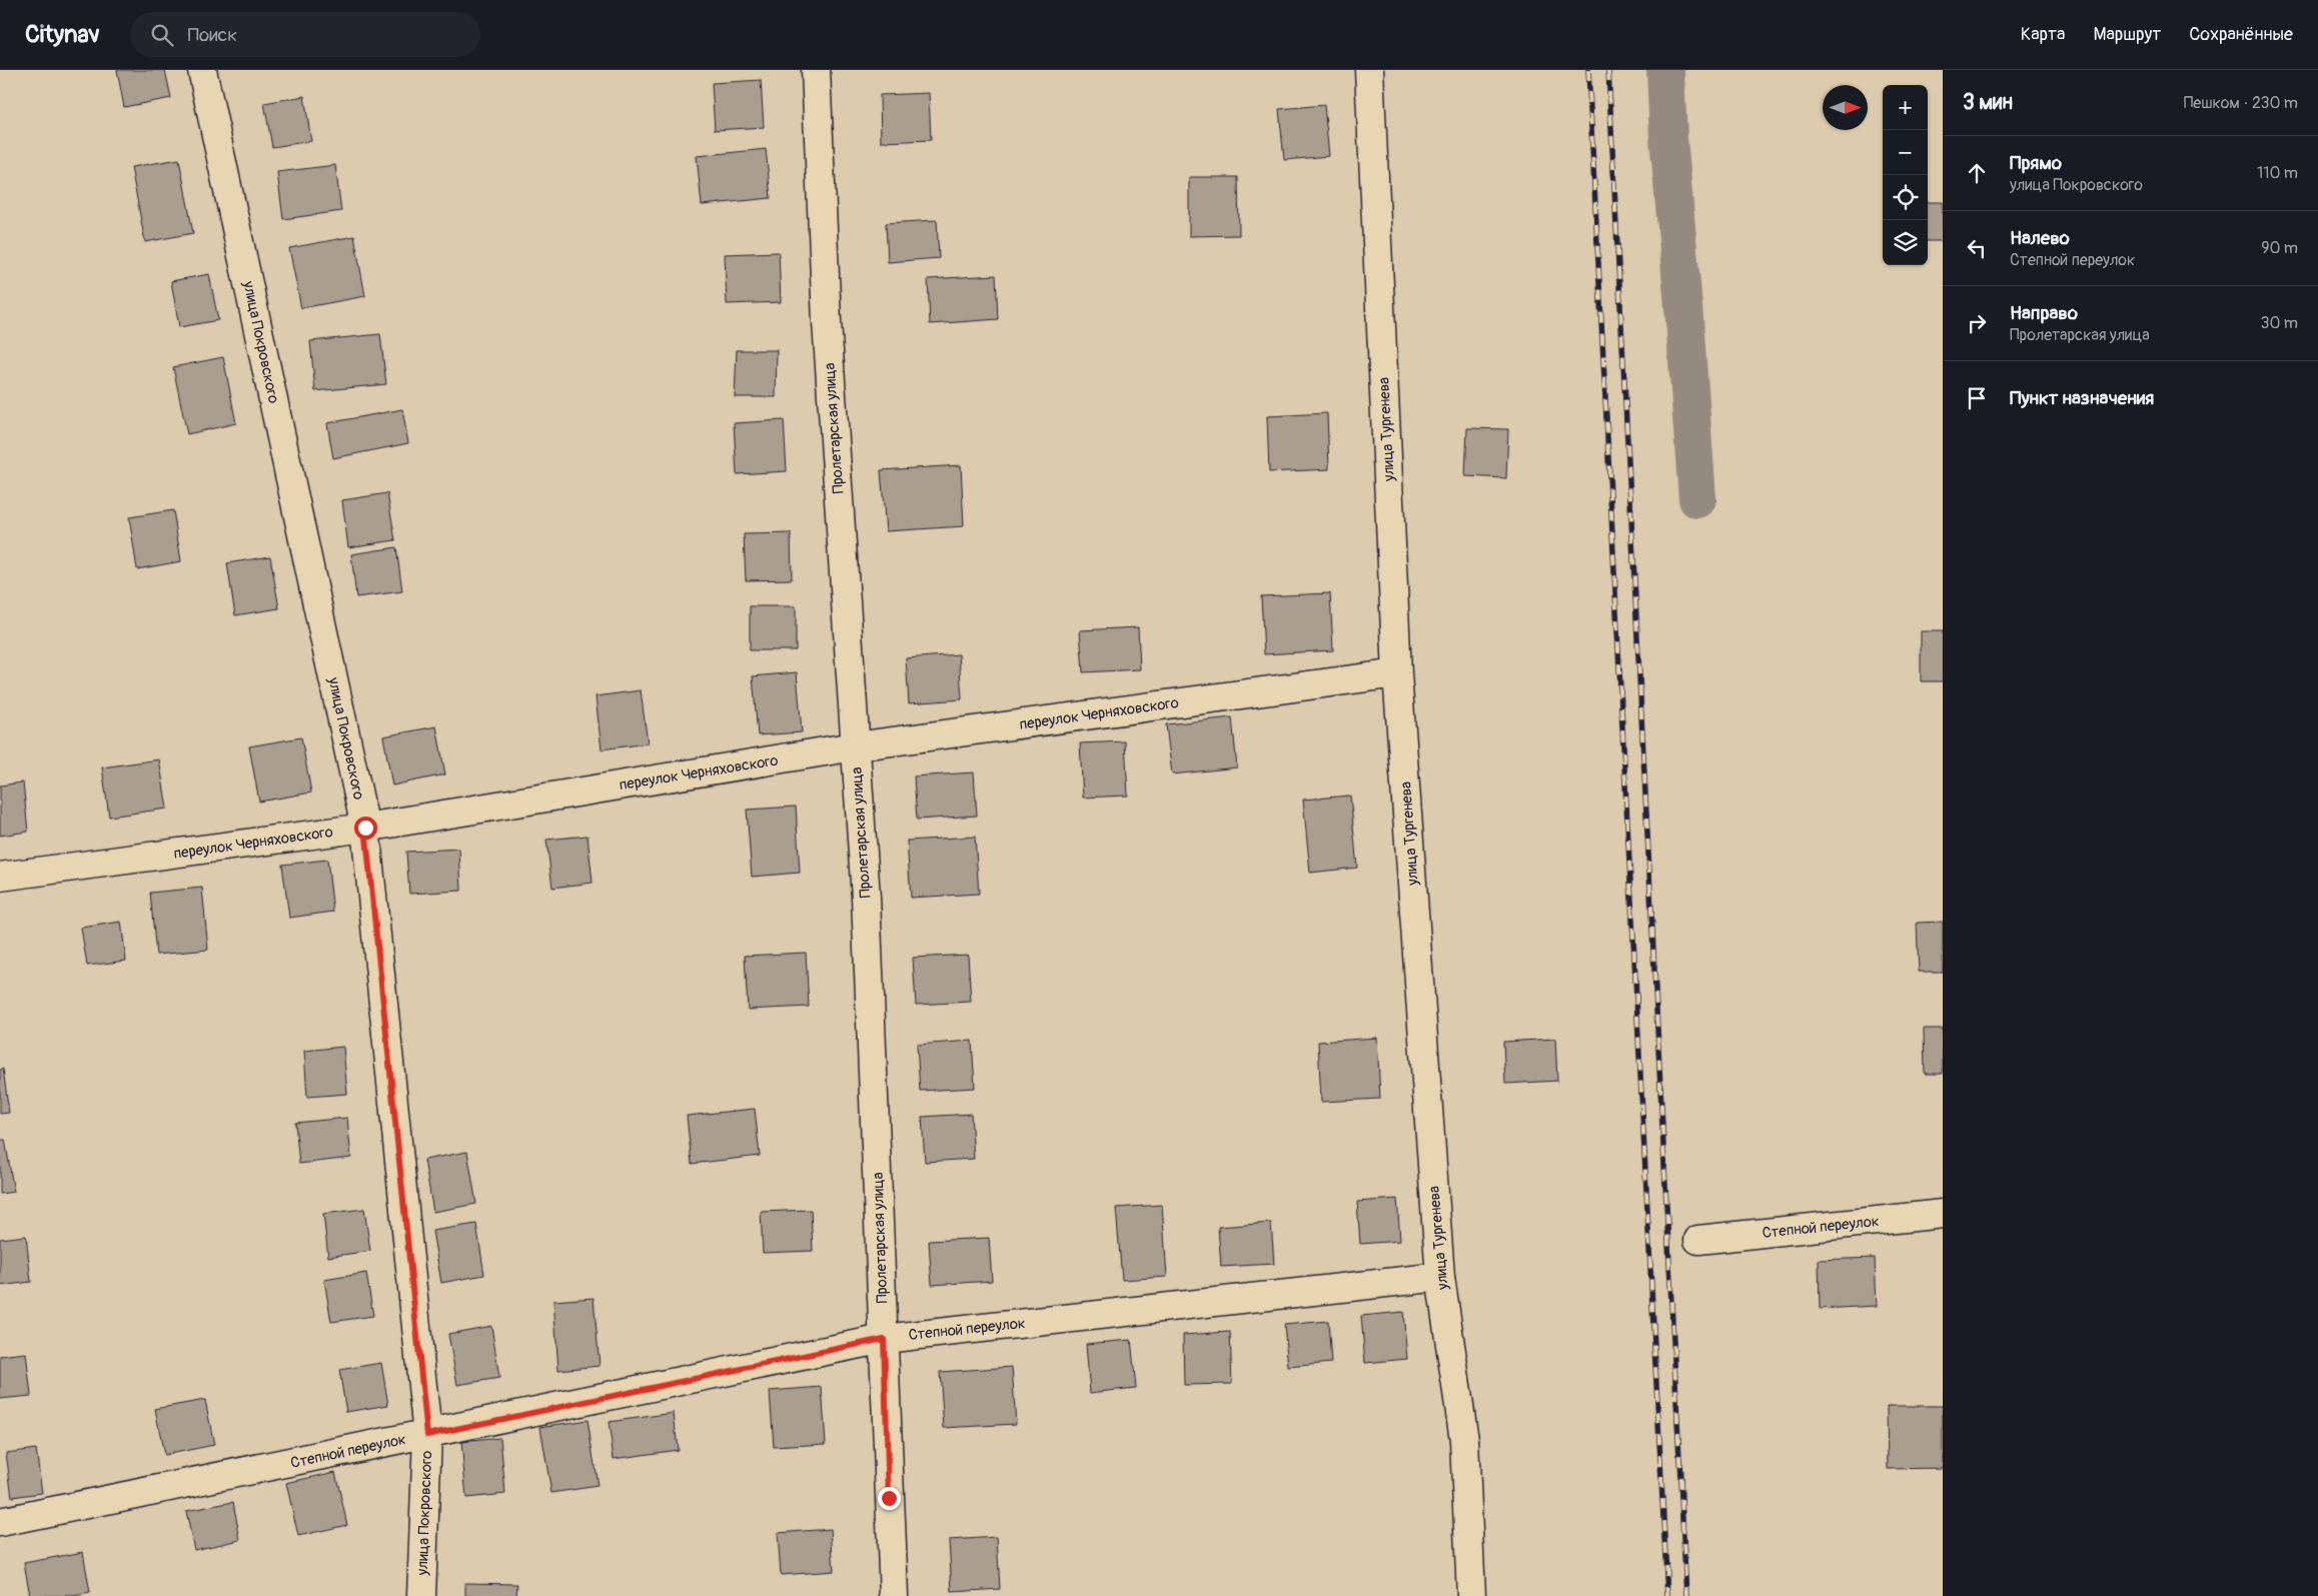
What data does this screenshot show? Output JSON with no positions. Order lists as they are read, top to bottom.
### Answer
{
  "streets": {
    "street": [
      "улица Покровского",
      "Пролетарская улица",
      "улица Тургенева",
      "переулок Черняховского",
      "Степной переулок"
    ]
  },
  "crossings": [
    ["улица Покровского", "переулок Черняховского"],
    ["улица Покровского", "Степной переулок"],
    ["Пролетарская улица", "переулок Черняховского"],
    ["Пролетарская улица", "Степной переулок"],
    ["улица Тургенева", "переулок Черняховского"],
    ["улица Тургенева", "Степной переулок"]
  ],
  "north": "right",
  "page": {
    "header": "Citynav",
    "search": "Поиск",
    "nav": ["Карта", "Маршрут", "Сохранённые"],
    "heading": ["3 мин", "Пешком · 230 m"],
    "map_buttons": ["+", "−"],
    "list": [
      ["Прямо", "улица Покровского", "110 m"],
      ["Налево", "Степной переулок", "90 m"],
      ["Направо", "Пролетарская улица", "30 m"],
      "Пункт назначения"
    ]
  }
}
